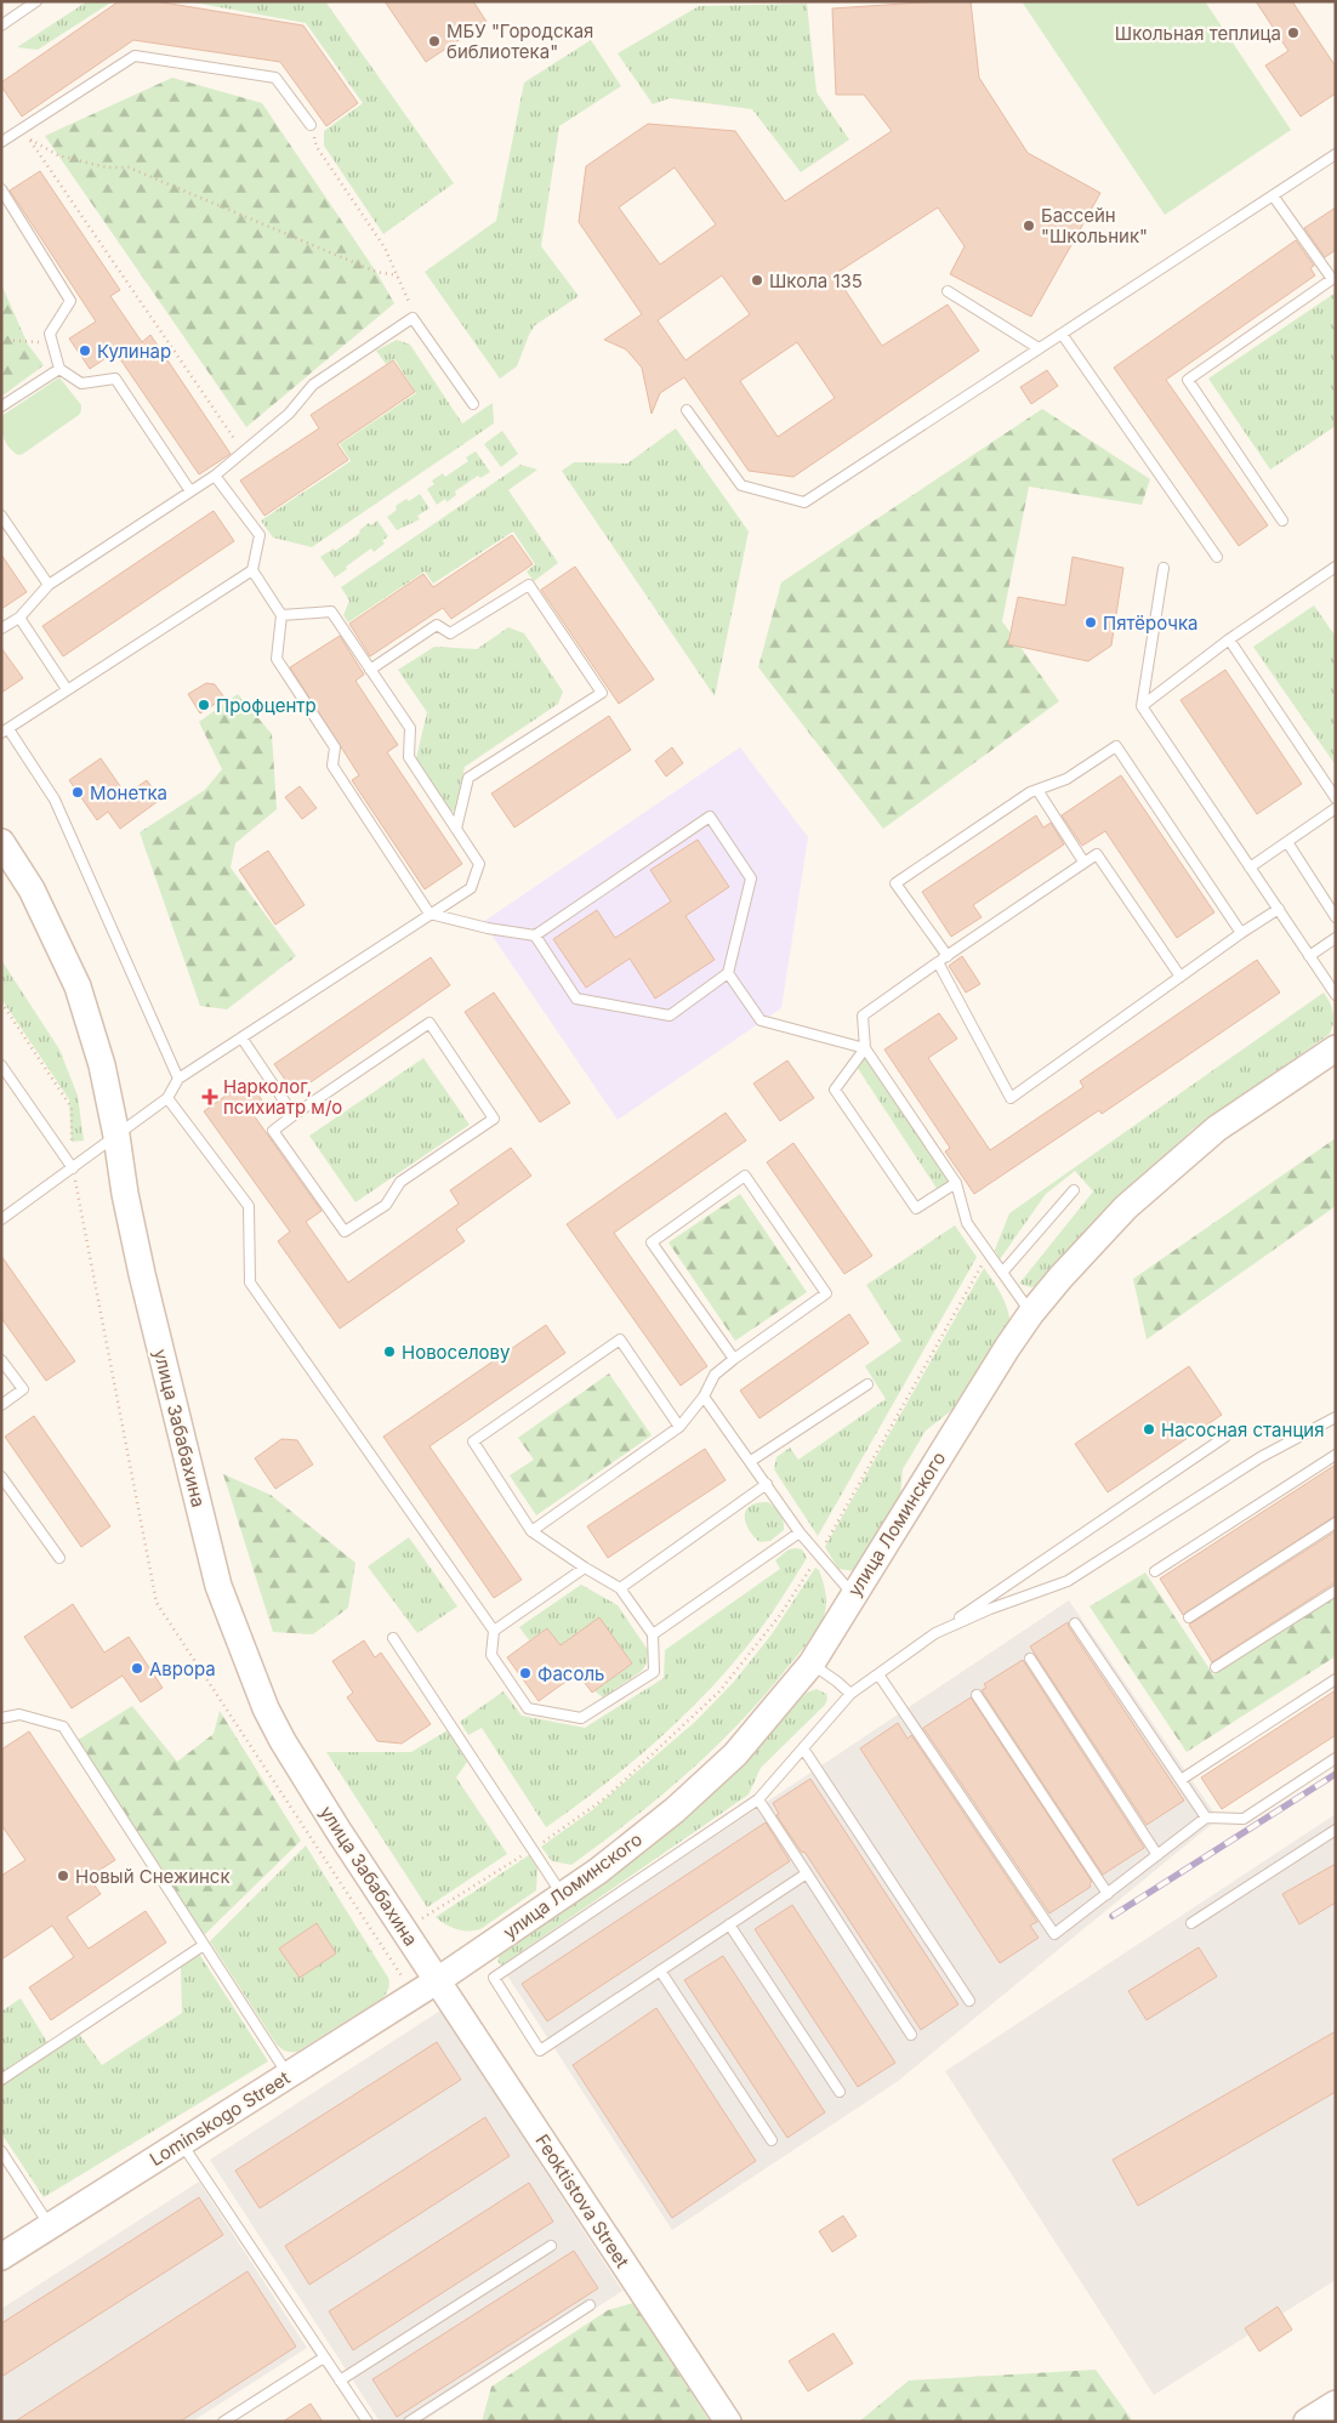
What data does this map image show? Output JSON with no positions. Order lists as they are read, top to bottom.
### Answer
{
  "streets": {
    "street": [
      "улица Забабахина",
      "улица Ломинского",
      "Lominskogo Street",
      "Feoktistova Street"
    ]
  },
  "crossings": [
    ["улица Забабахина", "улица Ломинского"],
    ["улица Забабахина", "Lominskogo Street"],
    ["улица Забабахина", "Feoktistova Street"],
    ["улица Ломинского", "Lominskogo Street"],
    ["улица Ломинского", "Feoktistova Street"],
    ["Lominskogo Street", "Feoktistova Street"]
  ],
  "places": {
    "other": [
      "Школьная теплица",
      "МБУ \"Городская библиотека\"",
      "Бассейн \"Школьник\"",
      "Школа 135",
      "Кулинар",
      "Пятёрочка",
      "Профцентр",
      "Монетка",
      "Новоселову",
      "Насосная станция",
      "Аврора",
      "Фасоль",
      "Новый Снежинск"
    ],
    "health": ["Нарколог, психиатр м/о"]
  }
}
